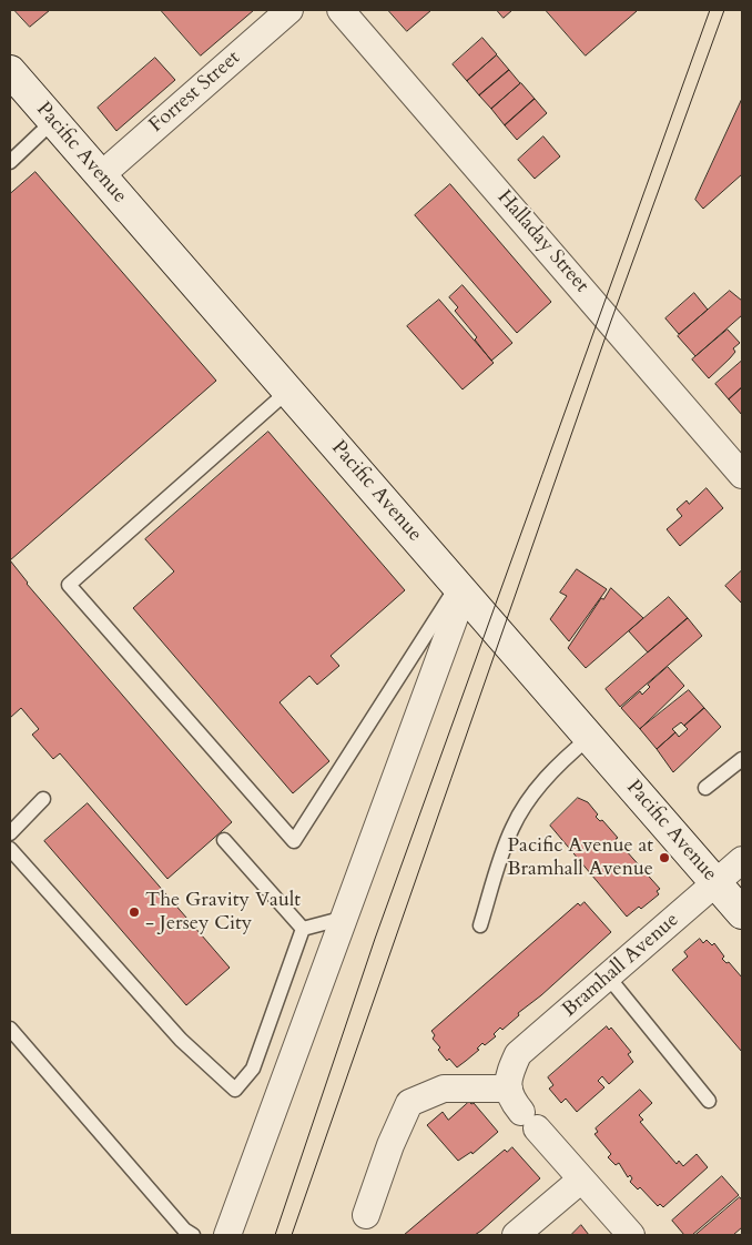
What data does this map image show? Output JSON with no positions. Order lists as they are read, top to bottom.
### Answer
{
  "streets": {
    "street": [
      "Forrest Street",
      "Pacific Avenue",
      "Halladay Street",
      "Bramhall Avenue"
    ]
  },
  "crossings": [
    ["Forrest Street", "Pacific Avenue"],
    ["Pacific Avenue", "Bramhall Avenue"]
  ],
  "places": ["Pacific Avenue at Bramhall Avenue", "The Gravity Vault - Jersey City"]
}
